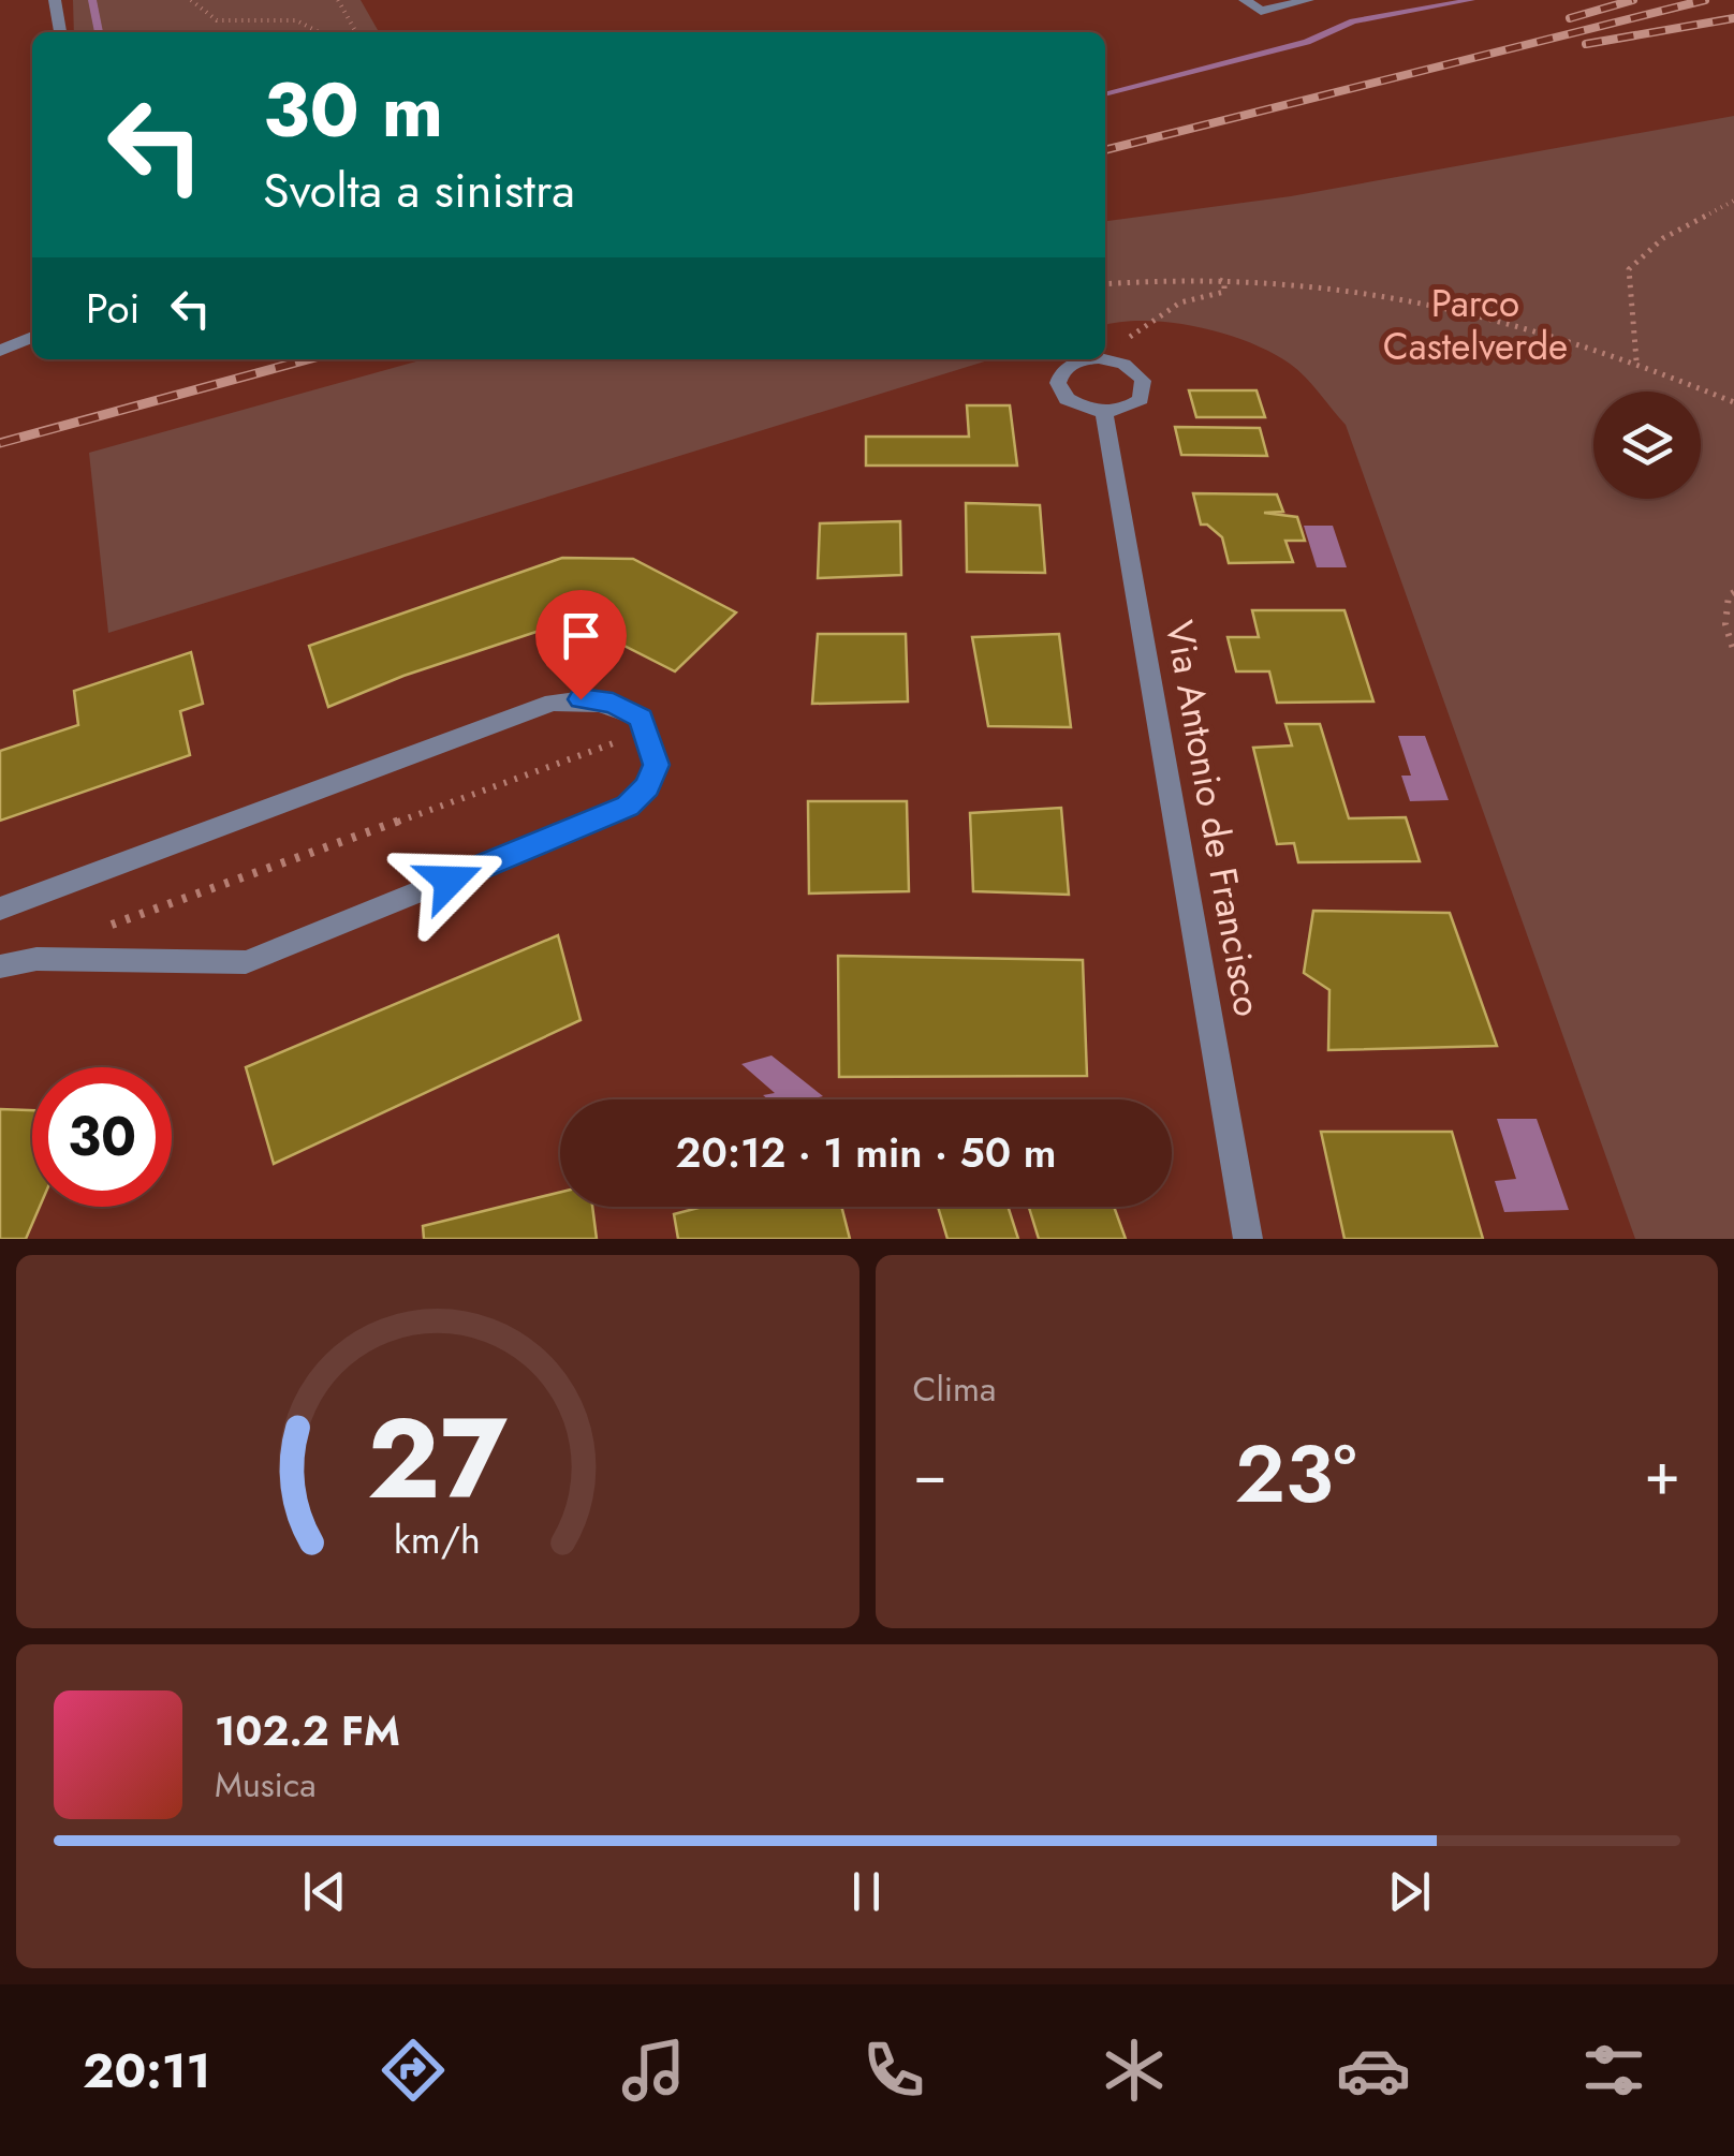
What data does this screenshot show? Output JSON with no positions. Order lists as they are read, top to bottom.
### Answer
{
  "streets": {
    "street": ["Via Antonio de Francisco"]
  },
  "parks": ["Parco Castelverde"],
  "page": {
    "turn": ["30 m", "Svolta a sinistra"],
    "then": "Poi",
    "limit": "30",
    "trip": "20:12 · 1 min · 50 m",
    "tile": "Clima",
    "heat": ["−", "23°", "+"],
    "song": ["102.2 FM", "Musica"],
    "tabs": "20:11",
    "gauge": ["27", "km/h"]
  }
}
